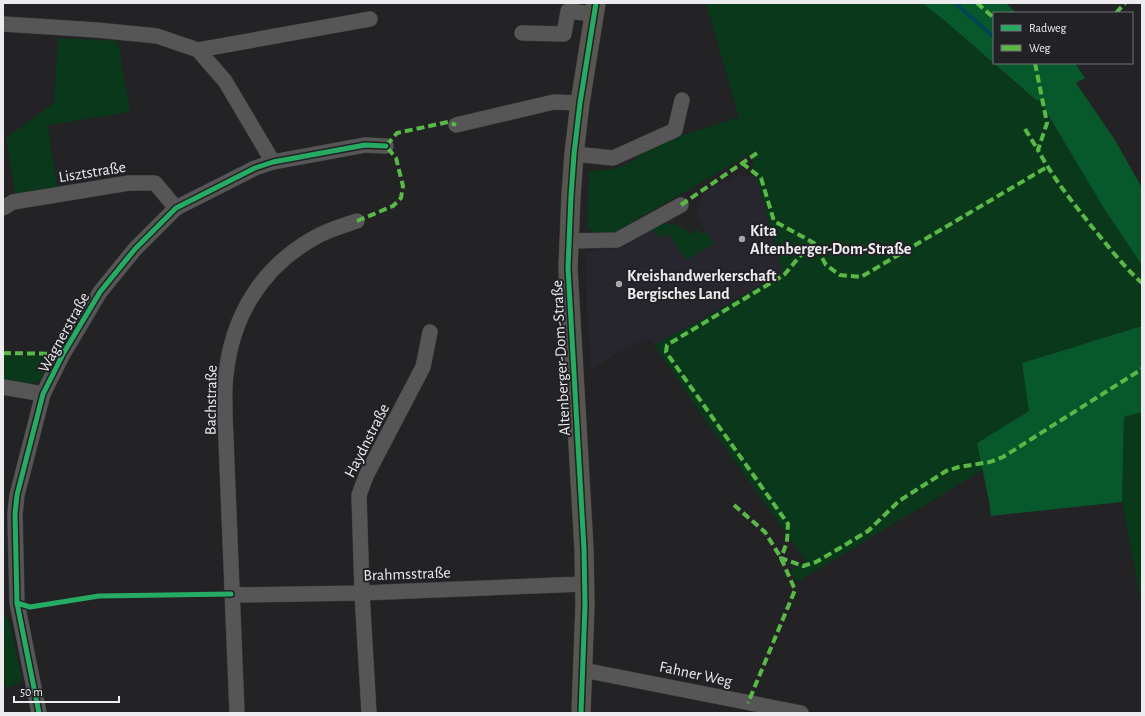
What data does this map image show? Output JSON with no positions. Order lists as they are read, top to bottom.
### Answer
{
  "streets": {
    "main road": ["Altenberger-Dom-Straße"],
    "street": [
      "Lisztstraße",
      "Wagnerstraße",
      "Bachstraße",
      "Haydnstraße",
      "Brahmsstraße",
      "Fahner Weg"
    ]
  },
  "crossings": [
    ["Lisztstraße", "Wagnerstraße"],
    ["Altenberger-Dom-Straße", "Brahmsstraße"],
    ["Altenberger-Dom-Straße", "Fahner Weg"],
    ["Bachstraße", "Brahmsstraße"],
    ["Haydnstraße", "Brahmsstraße"]
  ],
  "places": ["Kita Altenberger-Dom-Straße", "Kreishandwerkerschaft Bergisches Land"],
  "legend": ["Radweg", "Weg"],
  "scale_bar": "50 m"
}
